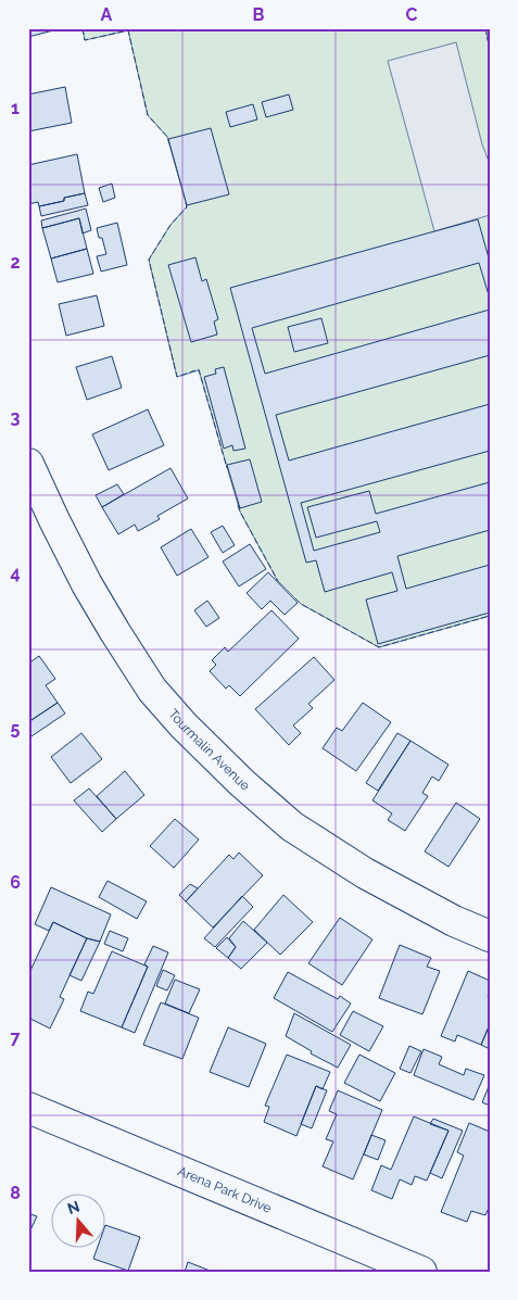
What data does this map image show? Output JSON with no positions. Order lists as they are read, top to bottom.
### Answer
{
  "streets": {
    "street": ["Tourmalin Avenue", "Arena Park Drive"]
  },
  "north": "top",
  "grid": {
    "columns": ["A", "B", "C"],
    "rows": [
      "1",
      "2",
      "3",
      "4",
      "5",
      "6",
      "7",
      "8"
    ]
  }
}
